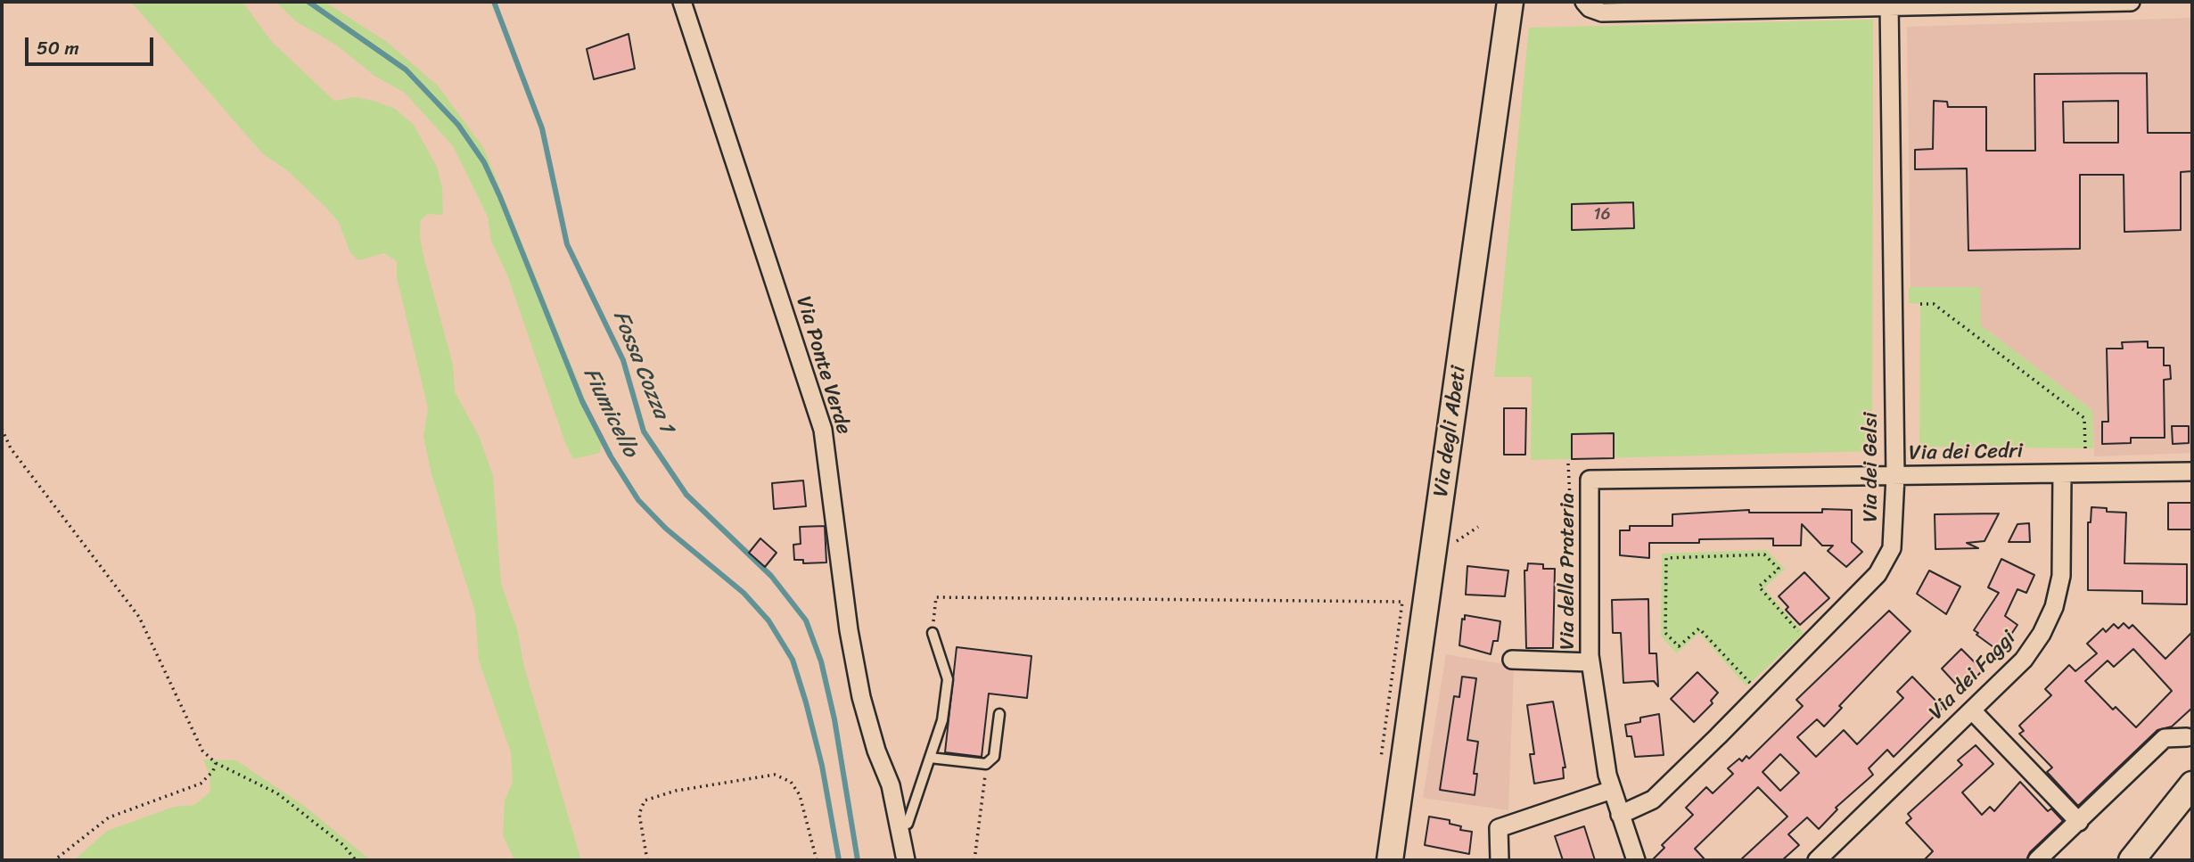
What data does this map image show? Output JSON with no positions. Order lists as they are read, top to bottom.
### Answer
{
  "streets": {
    "street": [
      "Via Ponte Verde",
      "Via degli Abeti",
      "Via dei Cedri",
      "Via dei Gelsi",
      "Via della Prateria",
      "Via dei Faggi"
    ]
  },
  "crossings": [
    ["Via dei Cedri", "Via dei Gelsi"],
    ["Via dei Cedri", "Via della Prateria"],
    ["Via dei Cedri", "Via dei Faggi"],
    ["Via dei Gelsi", "Via della Prateria"]
  ],
  "water": ["Fossa Cozza 1", "Fiumicello"],
  "house_numbers": ["16"],
  "scale_bar": "50 m"
}
